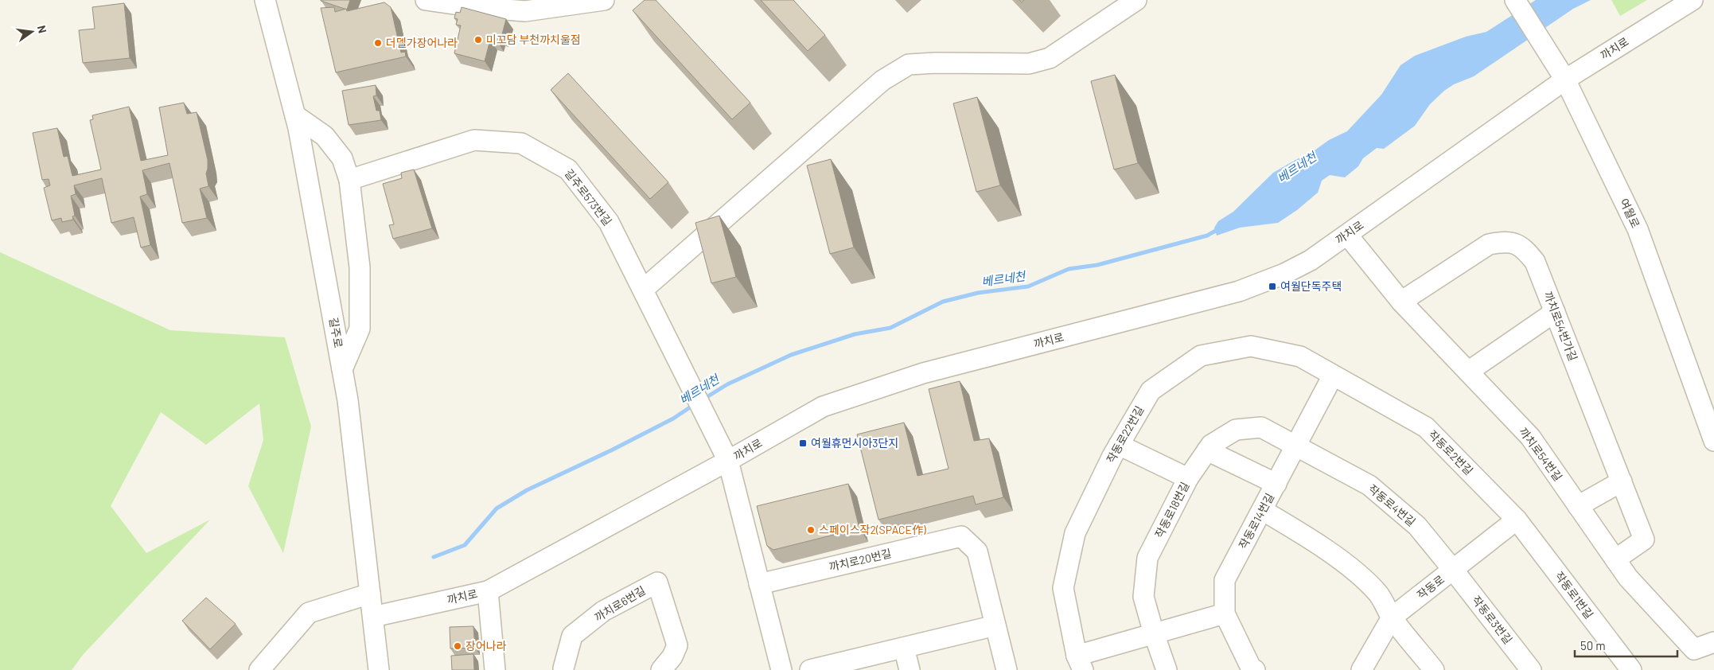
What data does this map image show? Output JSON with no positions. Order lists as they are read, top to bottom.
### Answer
{
  "streets": {
    "street": [
      "까치로",
      "길주로573번길",
      "여월로",
      "까치로54번가길",
      "길주로",
      "작동로22번길",
      "작동로2번길",
      "까치로54번길",
      "작동로4번길",
      "작동로18번길",
      "작동로14번길",
      "까치로20번길",
      "작동로",
      "작동로1번길",
      "까치로6번길",
      "작동로3번길"
    ]
  },
  "crossings": [
    ["까치로", "길주로573번길"],
    ["까치로", "여월로"],
    ["까치로", "길주로"],
    ["까치로", "까치로54번길"],
    ["까치로54번가길", "까치로54번길"],
    ["작동로22번길", "작동로2번길"],
    ["작동로22번길", "작동로14번길"],
    ["작동로2번길", "작동로14번길"],
    ["작동로2번길", "작동로"],
    ["작동로2번길", "작동로1번길"],
    ["작동로4번길", "작동로18번길"],
    ["작동로4번길", "작동로14번길"],
    ["작동로4번길", "작동로"],
    ["작동로4번길", "작동로3번길"],
    ["작동로18번길", "작동로14번길"],
    ["작동로", "작동로1번길"],
    ["작동로", "작동로3번길"]
  ],
  "water": ["베르네천"],
  "places": {
    "other": [
      "미꼬담 부천까치울점",
      "더델가장어나라",
      "스페이스작2(SPACE作)",
      "장어나라"
    ],
    "transit": ["여월단독주택", "여월휴먼시아3단지"]
  },
  "scale_bar": "50 m",
  "north": "right"
}
